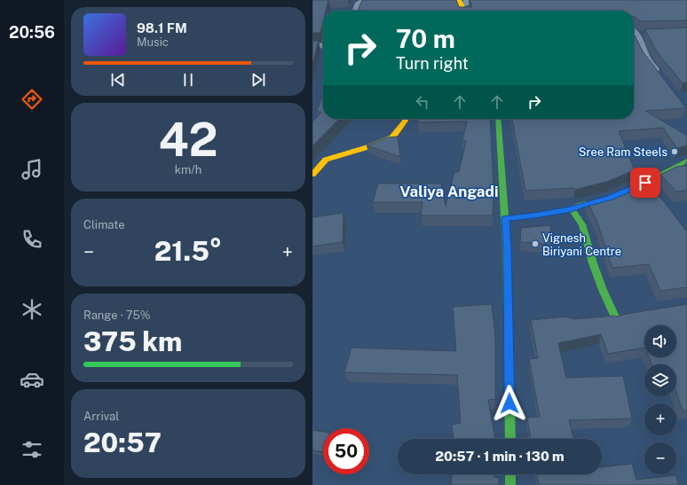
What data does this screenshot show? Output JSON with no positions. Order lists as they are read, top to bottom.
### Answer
{
  "districts": ["Valiya Angadi"],
  "places": ["Sree Ram Steels", "Vignesh Biriyani Centre"],
  "page": {
    "tabs": "20:56",
    "turn": ["70 m", "Turn right"],
    "song": ["98.1 FM", "Music"],
    "tile": [
      ["42", "km/h"],
      "Climate",
      ["Range · 75%", "375 km"],
      ["Arrival", "20:57"]
    ],
    "heat": ["−", "21.5°", "+"],
    "map_buttons": ["+", "−"],
    "limit": "50",
    "trip": "20:57 · 1 min · 130 m"
  }
}
